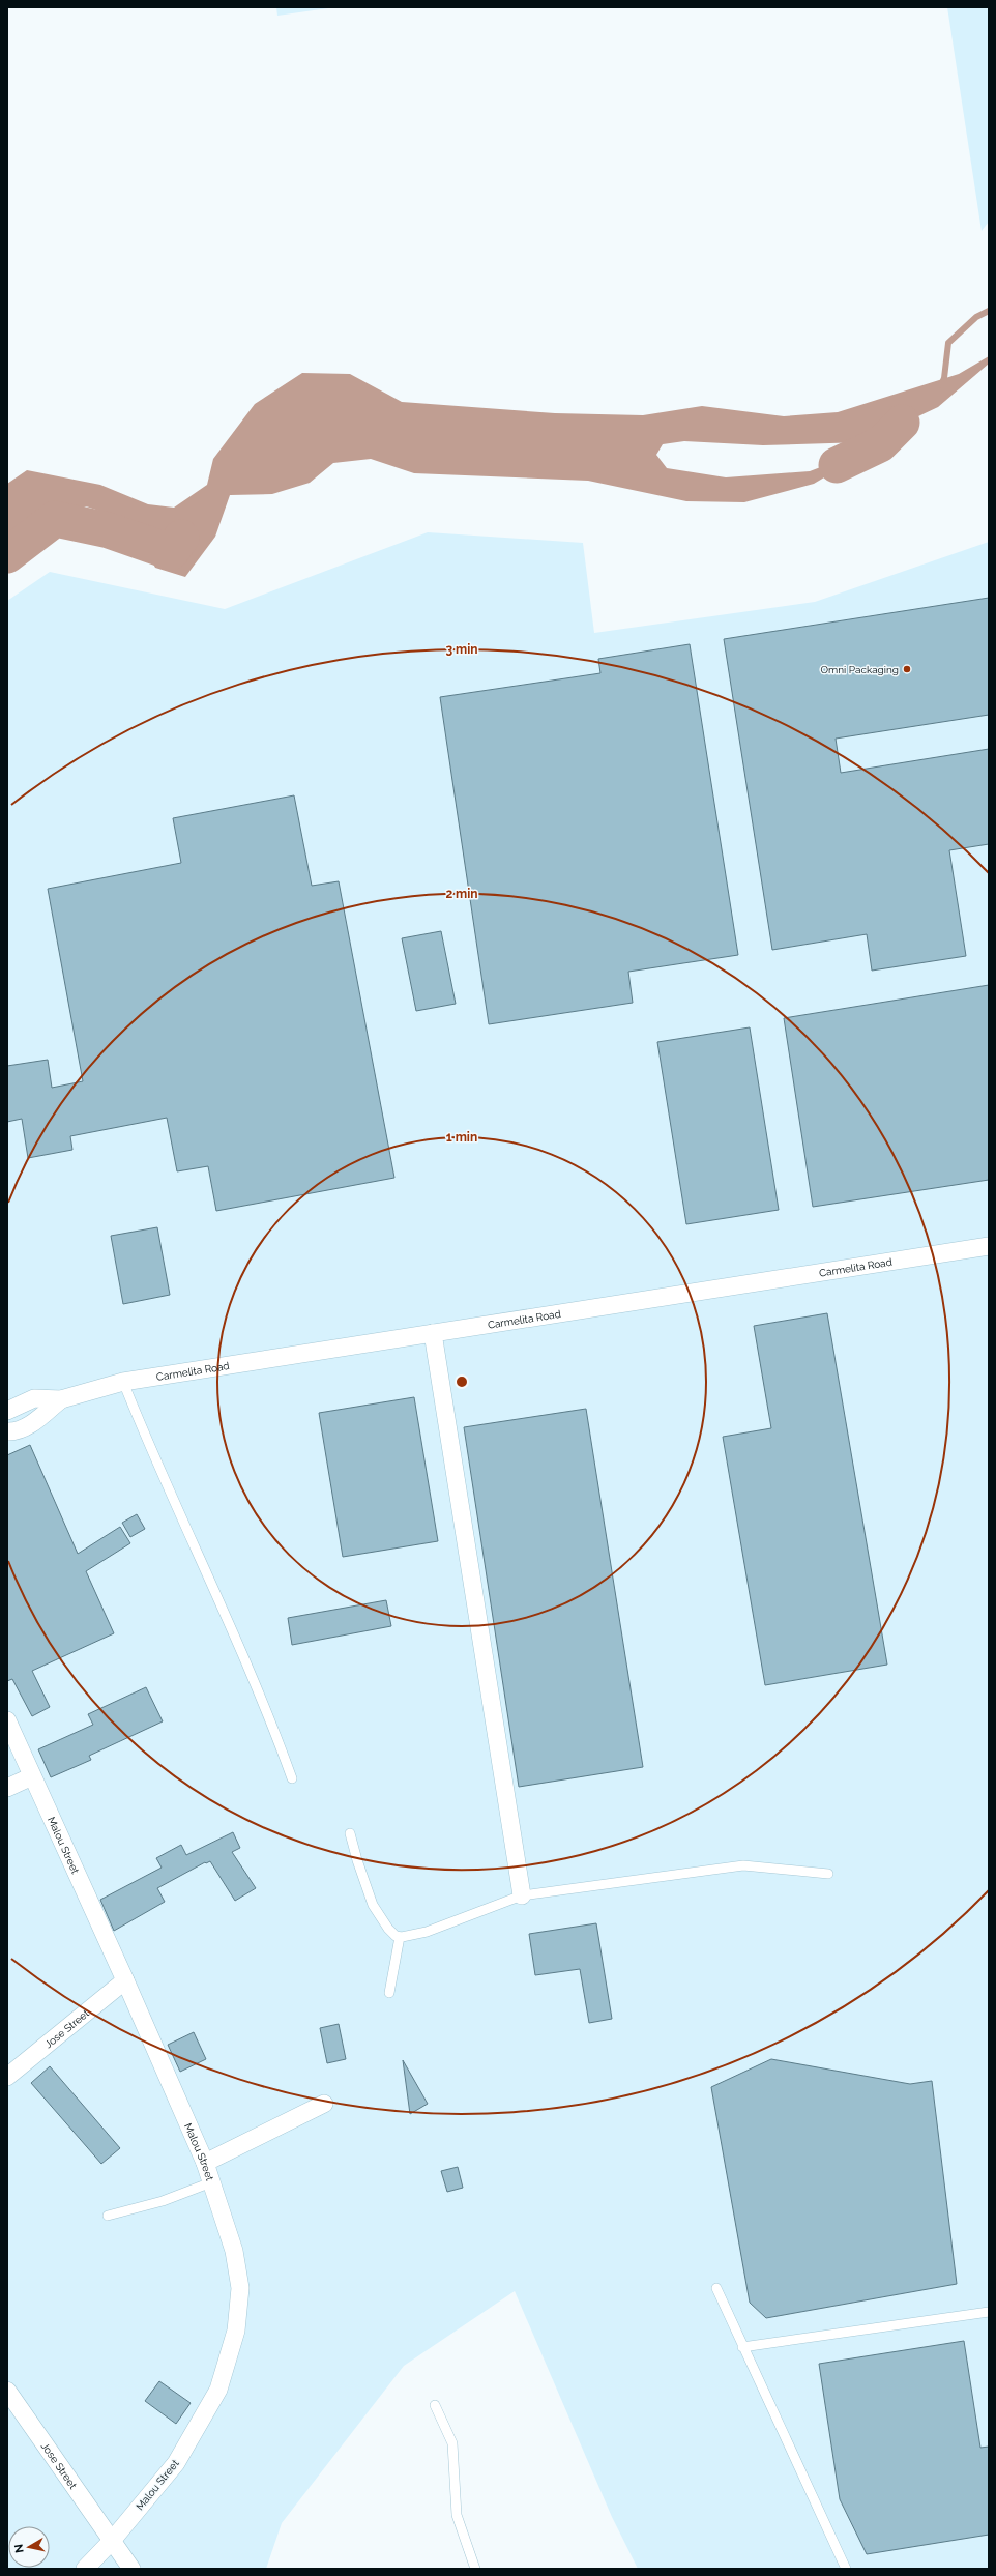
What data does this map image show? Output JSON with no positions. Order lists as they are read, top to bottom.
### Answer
{
  "streets": {
    "street": ["Carmelita Road", "Malou Street", "Jose Street"]
  },
  "crossings": [
    ["Malou Street", "Jose Street"]
  ],
  "places": ["Omni Packaging"],
  "north": "left",
  "rings": ["3 min", "2 min", "1 min"]
}
